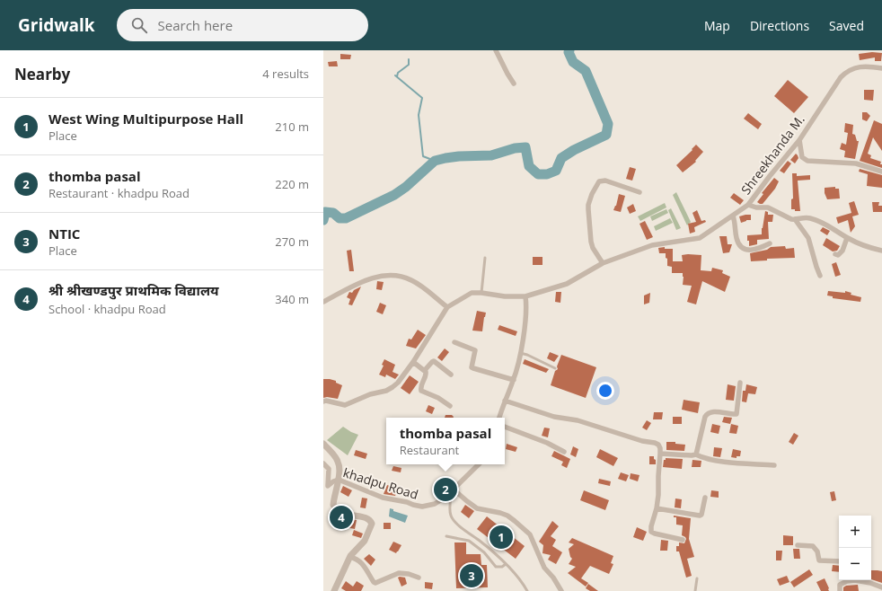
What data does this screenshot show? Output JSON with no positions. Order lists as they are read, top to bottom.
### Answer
{
  "streets": {
    "street": ["Shreekhanda M.", "khadpu Road"]
  },
  "page": {
    "header": "Gridwalk",
    "search": "Search here",
    "nav": ["Map", "Directions", "Saved"],
    "heading": ["Nearby", "4 results"],
    "list": [
      {
        "mark": "1",
        "name": "West Wing Multipurpose Hall",
        "note": "Place",
        "value": "210 m"
      },
      {
        "mark": "2",
        "name": "thomba pasal",
        "note": "Restaurant · khadpu Road",
        "value": "220 m"
      },
      {
        "mark": "3",
        "name": "NTIC",
        "note": "Place",
        "value": "270 m"
      },
      {
        "mark": "4",
        "name": "श्री श्रीखण्डपुर प्राथमिक विद्यालय",
        "note": "School · khadpu Road",
        "value": "340 m"
      }
    ],
    "popup": ["thomba pasal", "Restaurant"],
    "pins": [
      "2",
      "4",
      "1",
      "3"
    ],
    "map_buttons": ["+", "−"]
  }
}
